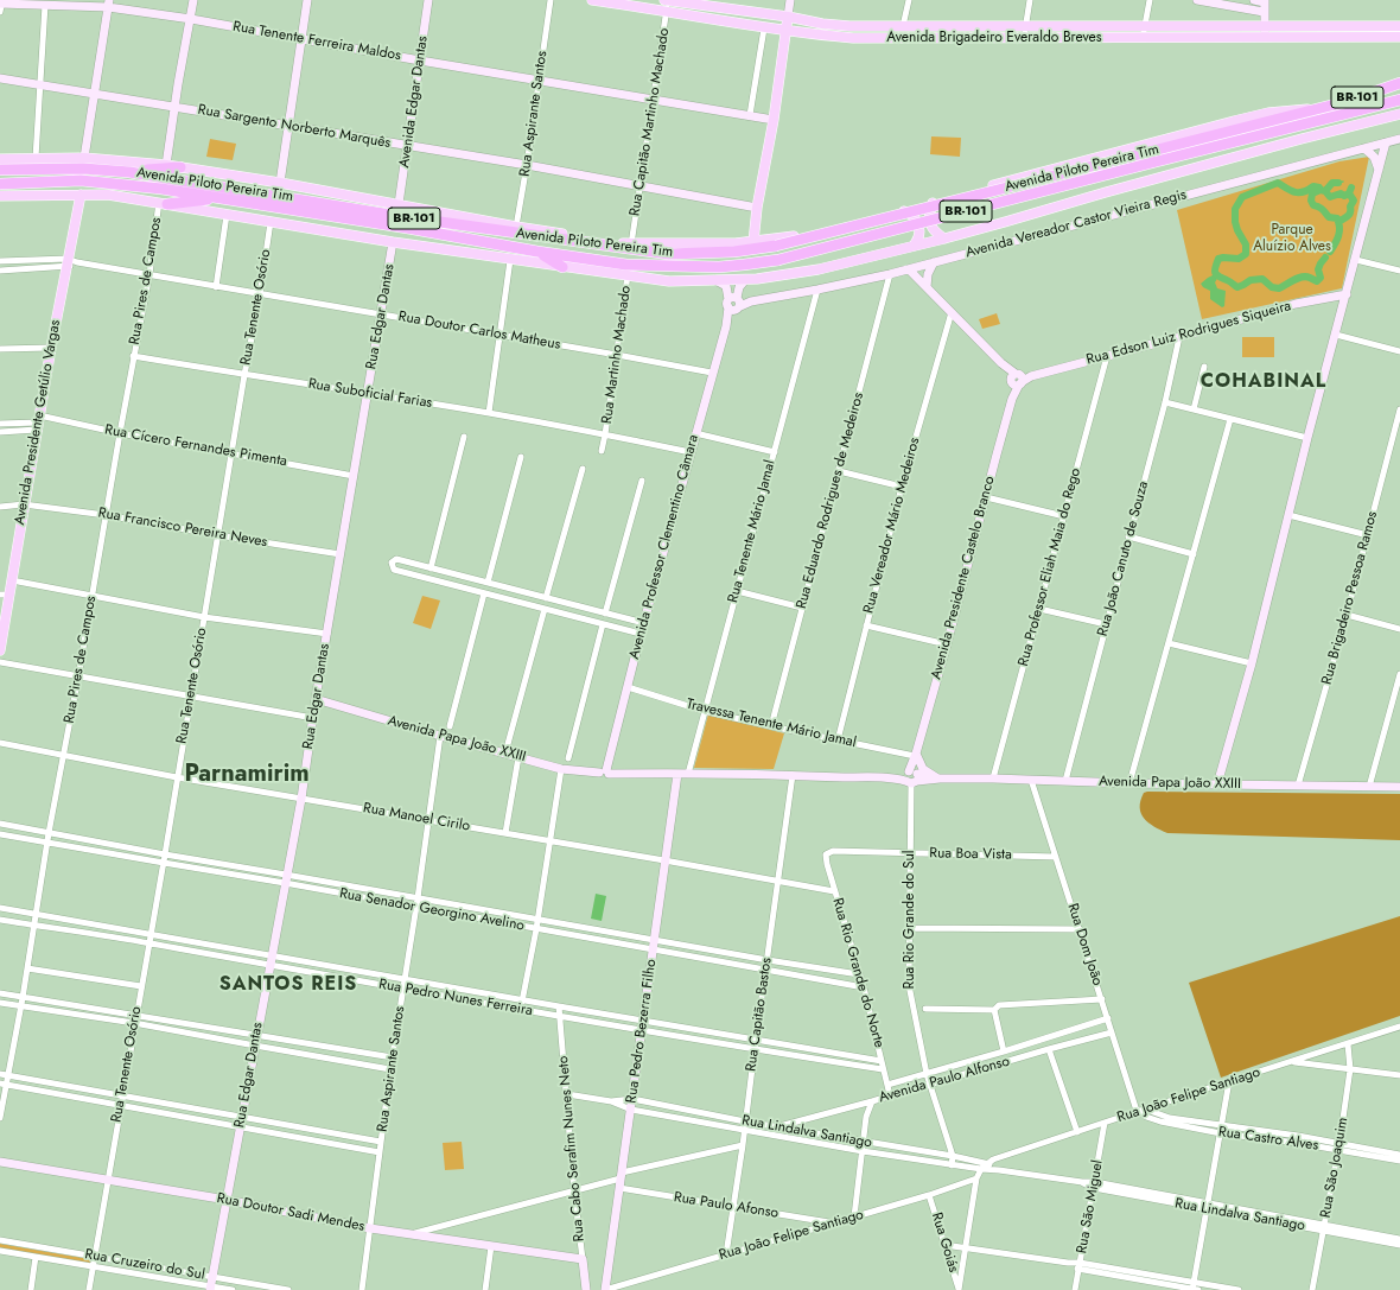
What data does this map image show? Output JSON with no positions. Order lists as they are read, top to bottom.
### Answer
{
  "streets": {
    "highway": ["BR-101", "Avenida Piloto Pereira Tim"],
    "main road": ["Avenida Brigadeiro Everaldo Breves", "Avenida Presidente Getúlio Vargas"],
    "street": [
      "Rua Tenente Ferreira Maldos",
      "Avenida Edgar Dantas",
      "Rua Aspirante Santos",
      "Rua Capitão Martinho Machado",
      "Rua Sargento Norberto Marquês",
      "Avenida Vereador Castor Vieira Regis",
      "Rua Pires de Campos",
      "Rua Tenente Osório",
      "Rua Edgar Dantas",
      "Rua Doutor Carlos Matheus",
      "Rua Edson Luiz Rodrigues Siqueira",
      "Rua Martinho Machado",
      "Rua Suboficial Farias",
      "Rua Cícero Fernandes Pimenta",
      "Rua Eduardo Rodrigues de Medeiros",
      "Rua Vereador Mário Medeiros",
      "Rua Francisco Pereira Neves",
      "Rua Tenente Mário Jamal",
      "Avenida Professor Clementino Câmara",
      "Rua João Canuto de Souza",
      "Rua Professor Eliah Maia do Rego",
      "Avenida Presidente Castelo Branco",
      "Rua Brigadeiro Pessoa Ramos",
      "Travessa Tenente Mário Jamal",
      "Avenida Papa João XXIII",
      "Rua Manoel Cirilo",
      "Rua Boa Vista",
      "Rua Senador Georgino Avelino",
      "Rua Rio Grande do Sul",
      "Rua Dom João",
      "Rua Rio Grande do Norte",
      "Rua Pedro Nunes Ferreira",
      "Rua Capitão Bastos",
      "Rua Pedro Bezerra Filho",
      "Avenida Paulo Alfonso",
      "Rua João Felipe Santiago",
      "Rua Lindalva Santiago",
      "Rua Castro Alves",
      "Rua Cabo Serafim Nunes Neto",
      "Rua São Joaquim",
      "Rua Paulo Afonso",
      "Rua São Miguel",
      "Rua Doutor Sadi Mendes",
      "Rua Goiás",
      "Rua Cruzeiro do Sul"
    ]
  },
  "crossings": [
    ["Avenida Brigadeiro Everaldo Breves", "Rua Capitão Martinho Machado"],
    ["Rua Tenente Ferreira Maldos", "Avenida Edgar Dantas"],
    ["Rua Tenente Ferreira Maldos", "Rua Aspirante Santos"],
    ["Rua Tenente Ferreira Maldos", "Rua Capitão Martinho Machado"],
    ["Avenida Edgar Dantas", "Rua Sargento Norberto Marquês"],
    ["Rua Aspirante Santos", "Rua Sargento Norberto Marquês"],
    ["Rua Aspirante Santos", "Avenida Papa João XXIII"],
    ["Rua Aspirante Santos", "Rua Manoel Cirilo"],
    ["Rua Aspirante Santos", "Rua Senador Georgino Avelino"],
    ["Rua Aspirante Santos", "Rua Pedro Nunes Ferreira"],
    ["Rua Aspirante Santos", "Rua Doutor Sadi Mendes"],
    ["Rua Capitão Martinho Machado", "Rua Sargento Norberto Marquês"],
    ["Avenida Vereador Castor Vieira Regis", "Rua Eduardo Rodrigues de Medeiros"],
    ["Avenida Vereador Castor Vieira Regis", "Rua Tenente Mário Jamal"],
    ["Avenida Vereador Castor Vieira Regis", "Avenida Professor Clementino Câmara"],
    ["Rua Pires de Campos", "Rua Doutor Carlos Matheus"],
    ["Rua Pires de Campos", "Rua Suboficial Farias"],
    ["Rua Pires de Campos", "Rua Cícero Fernandes Pimenta"],
    ["Rua Pires de Campos", "Rua Francisco Pereira Neves"],
    ["Rua Pires de Campos", "Rua Manoel Cirilo"],
    ["Rua Pires de Campos", "Rua Senador Georgino Avelino"],
    ["Rua Pires de Campos", "Rua Pedro Nunes Ferreira"],
    ["Rua Tenente Osório", "Rua Doutor Carlos Matheus"],
    ["Rua Tenente Osório", "Rua Suboficial Farias"],
    ["Rua Tenente Osório", "Rua Cícero Fernandes Pimenta"],
    ["Rua Tenente Osório", "Rua Francisco Pereira Neves"],
    ["Rua Tenente Osório", "Rua Manoel Cirilo"],
    ["Rua Tenente Osório", "Rua Senador Georgino Avelino"],
    ["Rua Tenente Osório", "Rua Pedro Nunes Ferreira"],
    ["Rua Tenente Osório", "Rua Doutor Sadi Mendes"],
    ["Rua Tenente Osório", "Rua Cruzeiro do Sul"],
    ["Rua Edgar Dantas", "Rua Doutor Carlos Matheus"],
    ["Rua Edgar Dantas", "Rua Suboficial Farias"],
    ["Rua Edgar Dantas", "Rua Cícero Fernandes Pimenta"],
    ["Rua Edgar Dantas", "Rua Francisco Pereira Neves"],
    ["Rua Edgar Dantas", "Avenida Papa João XXIII"],
    ["Rua Edgar Dantas", "Rua Manoel Cirilo"],
    ["Rua Edgar Dantas", "Rua Senador Georgino Avelino"],
    ["Rua Edgar Dantas", "Rua Pedro Nunes Ferreira"],
    ["Rua Edgar Dantas", "Rua Doutor Sadi Mendes"],
    ["Rua Edgar Dantas", "Rua Cruzeiro do Sul"],
    ["Rua Doutor Carlos Matheus", "Rua Martinho Machado"],
    ["Rua Doutor Carlos Matheus", "Avenida Presidente Getúlio Vargas"],
    ["Rua Doutor Carlos Matheus", "Avenida Professor Clementino Câmara"],
    ["Rua Edson Luiz Rodrigues Siqueira", "Rua João Canuto de Souza"],
    ["Rua Edson Luiz Rodrigues Siqueira", "Rua Professor Eliah Maia do Rego"],
    ["Rua Edson Luiz Rodrigues Siqueira", "Avenida Presidente Castelo Branco"],
    ["Rua Martinho Machado", "Rua Suboficial Farias"],
    ["Rua Suboficial Farias", "Avenida Professor Clementino Câmara"],
    ["Avenida Presidente Getúlio Vargas", "Rua Cícero Fernandes Pimenta"],
    ["Avenida Presidente Getúlio Vargas", "Rua Francisco Pereira Neves"],
    ["Rua Eduardo Rodrigues de Medeiros", "Travessa Tenente Mário Jamal"],
    ["Rua Vereador Mário Medeiros", "Travessa Tenente Mário Jamal"],
    ["Rua Tenente Mário Jamal", "Travessa Tenente Mário Jamal"],
    ["Rua Tenente Mário Jamal", "Avenida Papa João XXIII"],
    ["Avenida Professor Clementino Câmara", "Travessa Tenente Mário Jamal"],
    ["Avenida Professor Clementino Câmara", "Avenida Papa João XXIII"],
    ["Rua João Canuto de Souza", "Avenida Papa João XXIII"],
    ["Rua Professor Eliah Maia do Rego", "Avenida Papa João XXIII"],
    ["Avenida Presidente Castelo Branco", "Travessa Tenente Mário Jamal"],
    ["Avenida Presidente Castelo Branco", "Avenida Papa João XXIII"],
    ["Avenida Presidente Castelo Branco", "Rua Rio Grande do Sul"],
    ["Rua Brigadeiro Pessoa Ramos", "Avenida Papa João XXIII"],
    ["Avenida Papa João XXIII", "Rua Rio Grande do Sul"],
    ["Avenida Papa João XXIII", "Rua Dom João"],
    ["Avenida Papa João XXIII", "Rua Capitão Bastos"],
    ["Avenida Papa João XXIII", "Rua Pedro Bezerra Filho"],
    ["Rua Manoel Cirilo", "Rua Rio Grande do Norte"],
    ["Rua Manoel Cirilo", "Rua Capitão Bastos"],
    ["Rua Manoel Cirilo", "Rua Pedro Bezerra Filho"],
    ["Rua Boa Vista", "Rua Rio Grande do Sul"],
    ["Rua Boa Vista", "Rua Dom João"],
    ["Rua Boa Vista", "Rua Rio Grande do Norte"],
    ["Rua Senador Georgino Avelino", "Rua Rio Grande do Norte"],
    ["Rua Senador Georgino Avelino", "Rua Capitão Bastos"],
    ["Rua Senador Georgino Avelino", "Rua Pedro Bezerra Filho"],
    ["Rua Rio Grande do Sul", "Avenida Paulo Alfonso"],
    ["Rua Rio Grande do Sul", "Rua Lindalva Santiago"],
    ["Rua Dom João", "Avenida Paulo Alfonso"],
    ["Rua Dom João", "Rua João Felipe Santiago"],
    ["Rua Dom João", "Rua Castro Alves"],
    ["Rua Rio Grande do Norte", "Rua Pedro Nunes Ferreira"],
    ["Rua Rio Grande do Norte", "Avenida Paulo Alfonso"],
    ["Rua Pedro Nunes Ferreira", "Rua Capitão Bastos"],
    ["Rua Pedro Nunes Ferreira", "Rua Pedro Bezerra Filho"],
    ["Rua Pedro Nunes Ferreira", "Rua Cabo Serafim Nunes Neto"],
    ["Rua Capitão Bastos", "Rua João Felipe Santiago"],
    ["Rua Capitão Bastos", "Rua Lindalva Santiago"],
    ["Rua Capitão Bastos", "Rua Paulo Afonso"],
    ["Rua Pedro Bezerra Filho", "Rua João Felipe Santiago"],
    ["Rua Pedro Bezerra Filho", "Rua Lindalva Santiago"],
    ["Rua Pedro Bezerra Filho", "Rua Paulo Afonso"],
    ["Avenida Paulo Alfonso", "Rua Lindalva Santiago"],
    ["Rua João Felipe Santiago", "Rua Lindalva Santiago"],
    ["Rua João Felipe Santiago", "Rua Castro Alves"],
    ["Rua João Felipe Santiago", "Rua São Joaquim"],
    ["Rua João Felipe Santiago", "Rua Paulo Afonso"],
    ["Rua João Felipe Santiago", "Rua São Miguel"],
    ["Rua João Felipe Santiago", "Rua Goiás"],
    ["Rua Lindalva Santiago", "Rua Cabo Serafim Nunes Neto"],
    ["Rua Lindalva Santiago", "Rua São Joaquim"],
    ["Rua Lindalva Santiago", "Rua São Miguel"],
    ["Rua Castro Alves", "Rua São Joaquim"],
    ["Rua Cabo Serafim Nunes Neto", "Rua Doutor Sadi Mendes"]
  ],
  "districts": ["COHABINAL", "Parnamirim", "SANTOS REIS"],
  "parks": ["Parque Aluízio Alves"]
}
